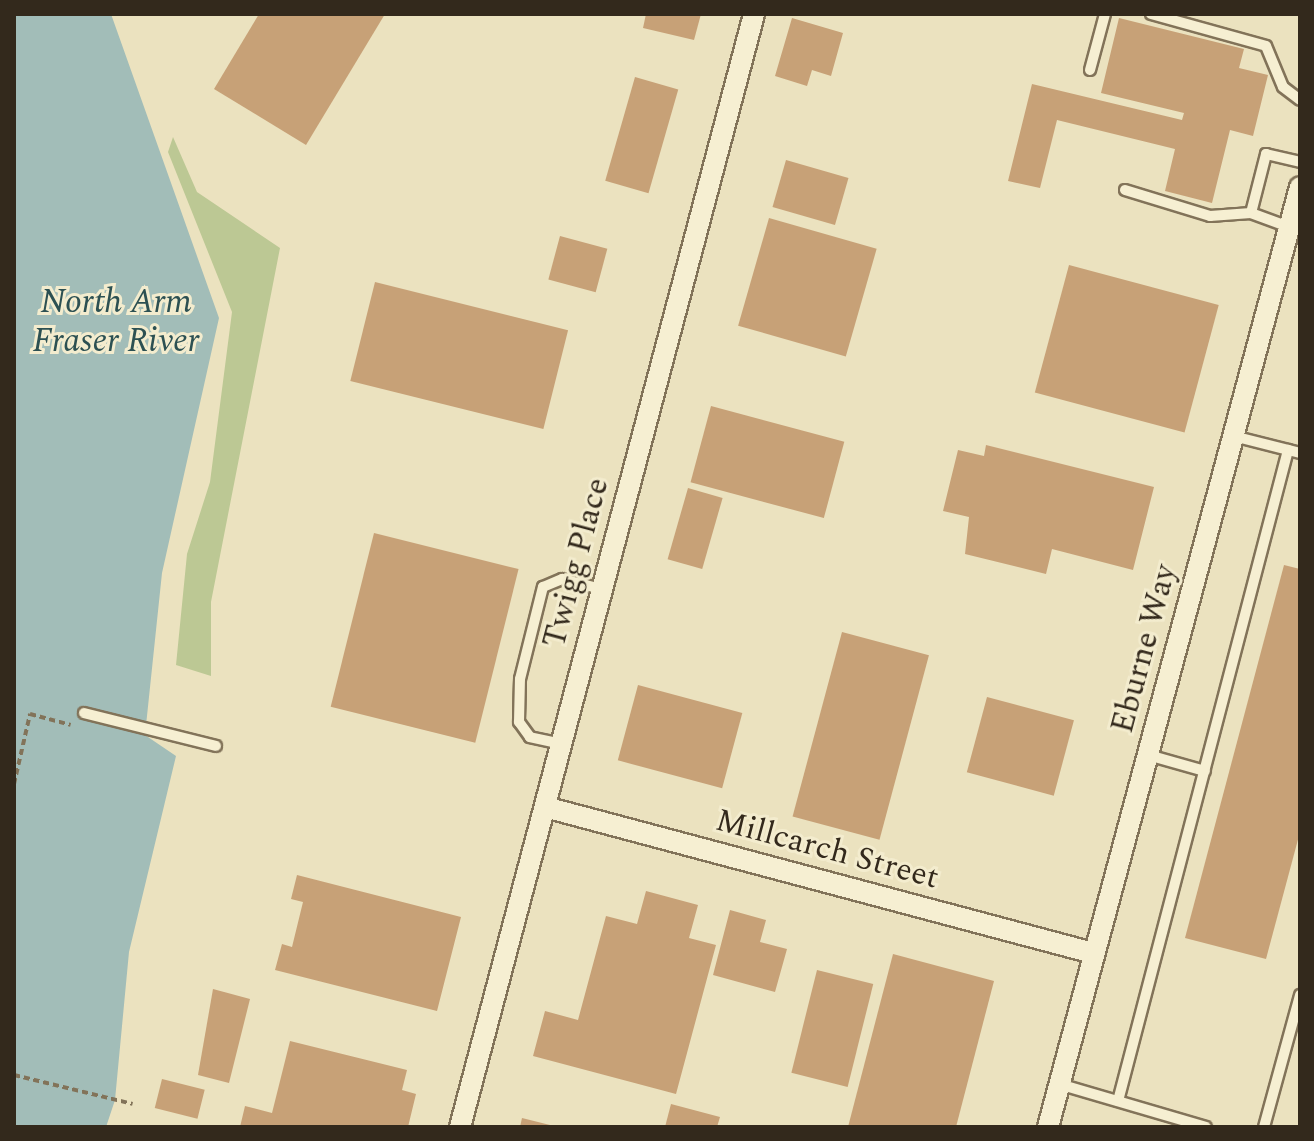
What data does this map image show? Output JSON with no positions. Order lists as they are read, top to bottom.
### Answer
{
  "streets": {
    "street": ["Twigg Place", "Eburne Way", "Millcarch Street"]
  },
  "crossings": [
    ["Twigg Place", "Millcarch Street"],
    ["Eburne Way", "Millcarch Street"]
  ],
  "water": ["North Arm Fraser River"]
}
